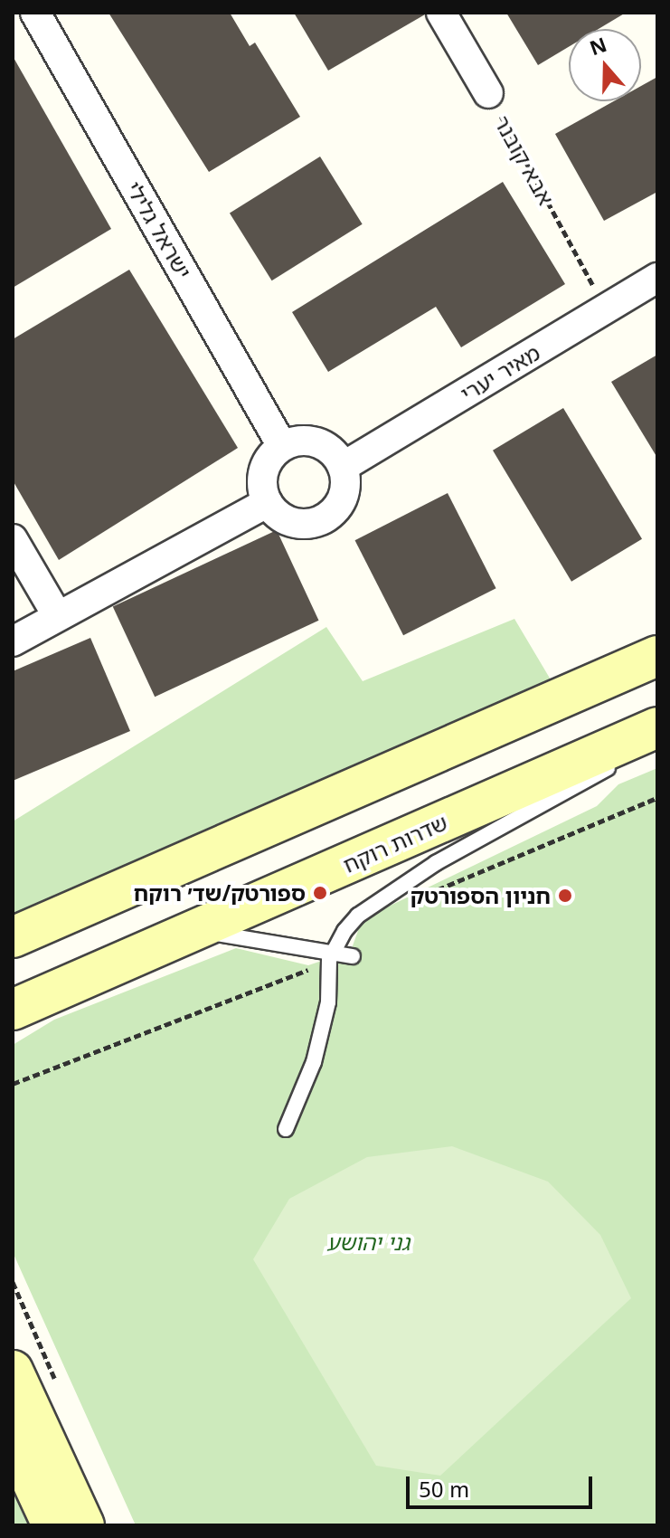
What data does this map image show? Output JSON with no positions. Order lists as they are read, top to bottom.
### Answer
{
  "streets": {
    "main road": ["שדרות רוקח"],
    "street": ["אבא קובנר", "ישראל גלילי", "מאיר יערי"]
  },
  "crossings": [
    ["אבא קובנר", "מאיר יערי"],
    ["ישראל גלילי", "מאיר יערי"]
  ],
  "parks": ["גני יהושע"],
  "places": ["ספורטק/שד׳ רוקח", "חניון הספורטק"],
  "scale_bar": "50 m",
  "north": "top"
}
